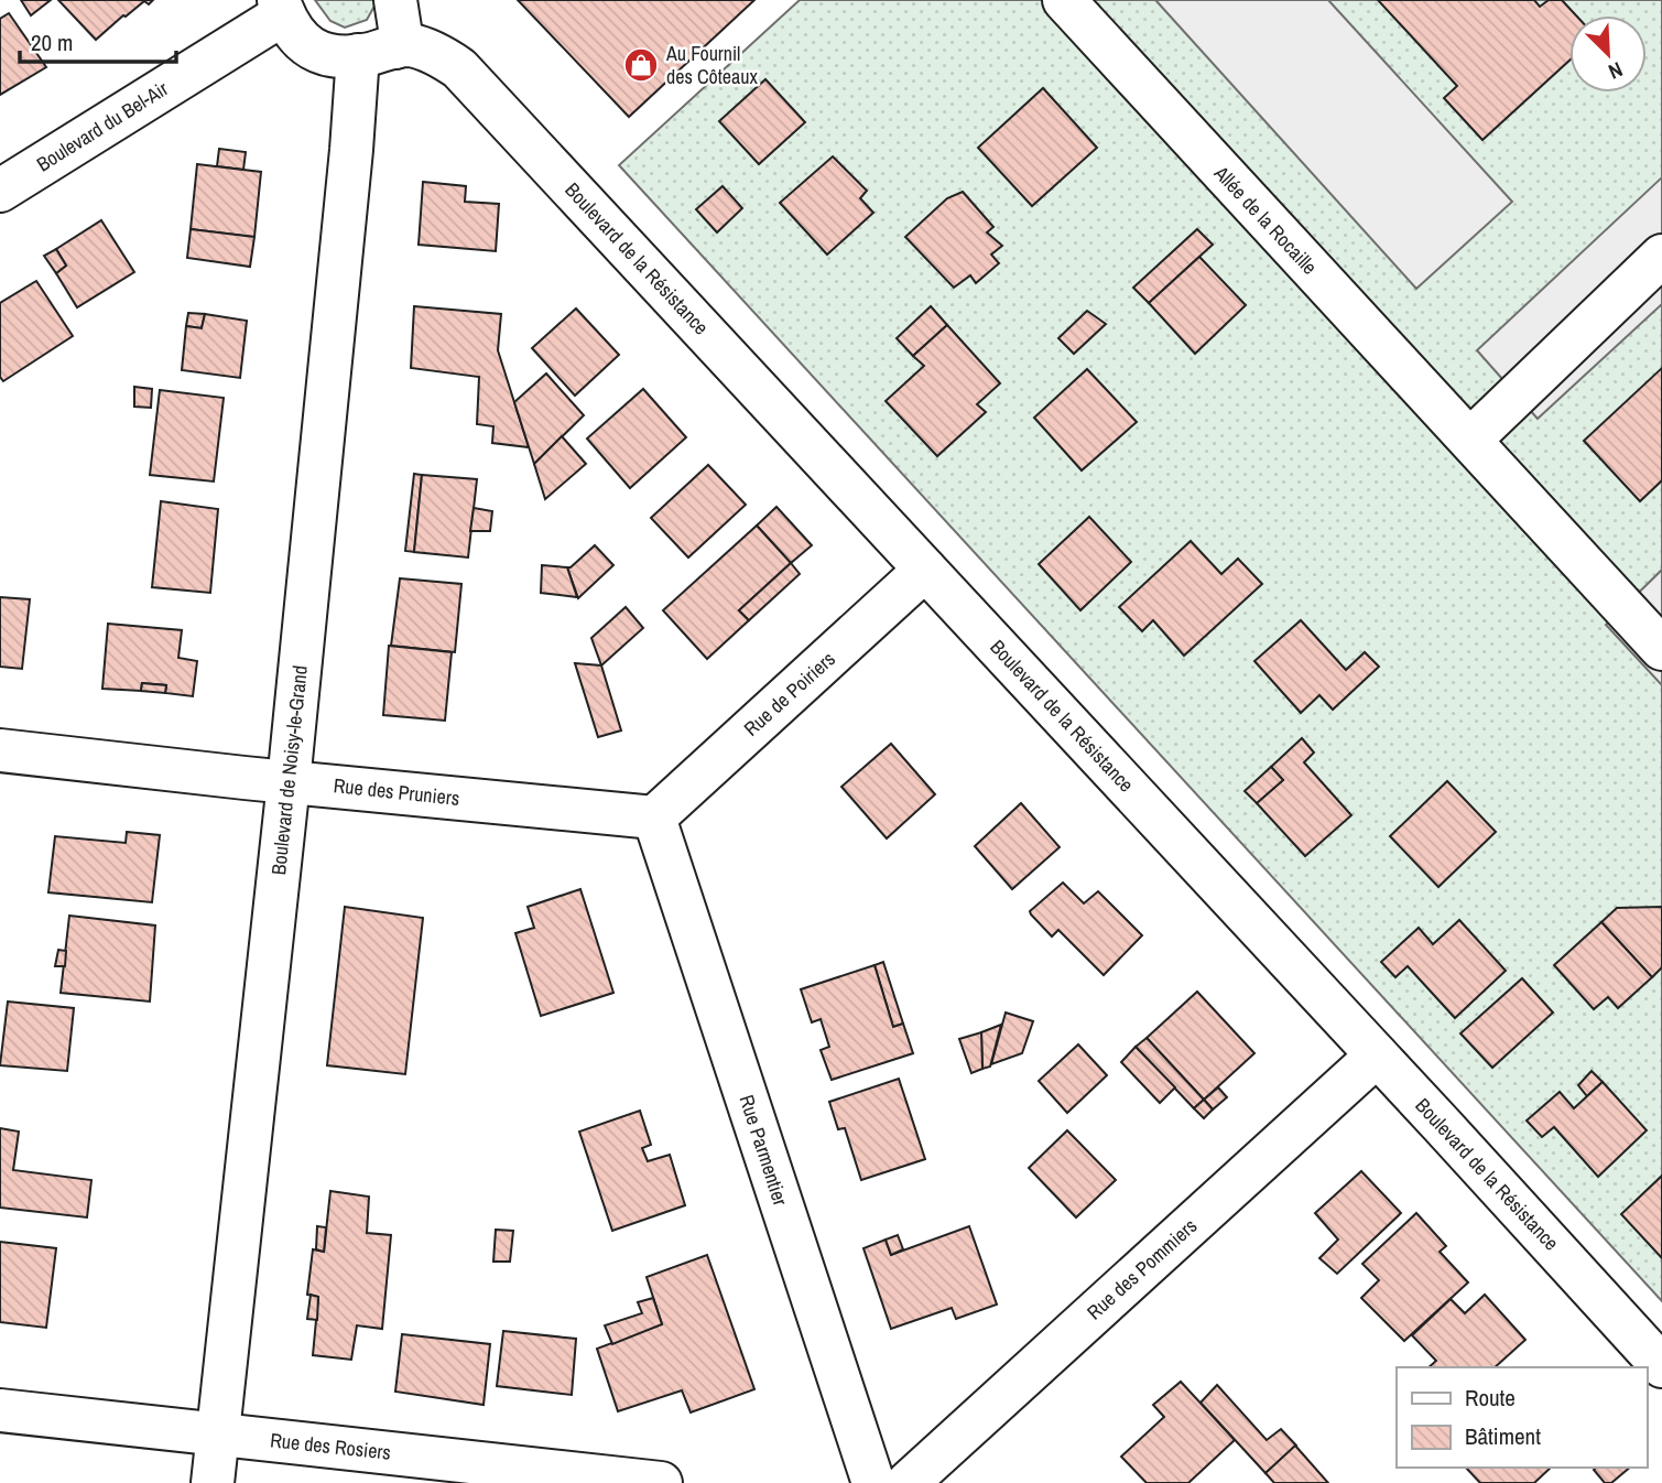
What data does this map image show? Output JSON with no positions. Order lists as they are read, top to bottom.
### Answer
{
  "streets": {
    "street": [
      "Boulevard du Bel-Air",
      "Allée de la Rocaille",
      "Boulevard de la Résistance",
      "Rue de Poiriers",
      "Boulevard de Noisy-le-Grand",
      "Rue des Pruniers",
      "Rue Parmentier",
      "Rue des Pommiers",
      "Rue des Rosiers"
    ]
  },
  "crossings": [
    ["Boulevard du Bel-Air", "Boulevard de la Résistance"],
    ["Boulevard de la Résistance", "Rue de Poiriers"],
    ["Boulevard de la Résistance", "Boulevard de Noisy-le-Grand"],
    ["Boulevard de la Résistance", "Rue des Pommiers"],
    ["Rue de Poiriers", "Rue des Pruniers"],
    ["Rue de Poiriers", "Rue Parmentier"],
    ["Boulevard de Noisy-le-Grand", "Rue des Pruniers"],
    ["Boulevard de Noisy-le-Grand", "Rue des Rosiers"],
    ["Rue des Pruniers", "Rue Parmentier"]
  ],
  "places": {
    "shop": ["Au Fournil des Côteaux"]
  },
  "legend": ["Route", "Bâtiment"],
  "scale_bar": "20 m",
  "north": "bottom right"
}
